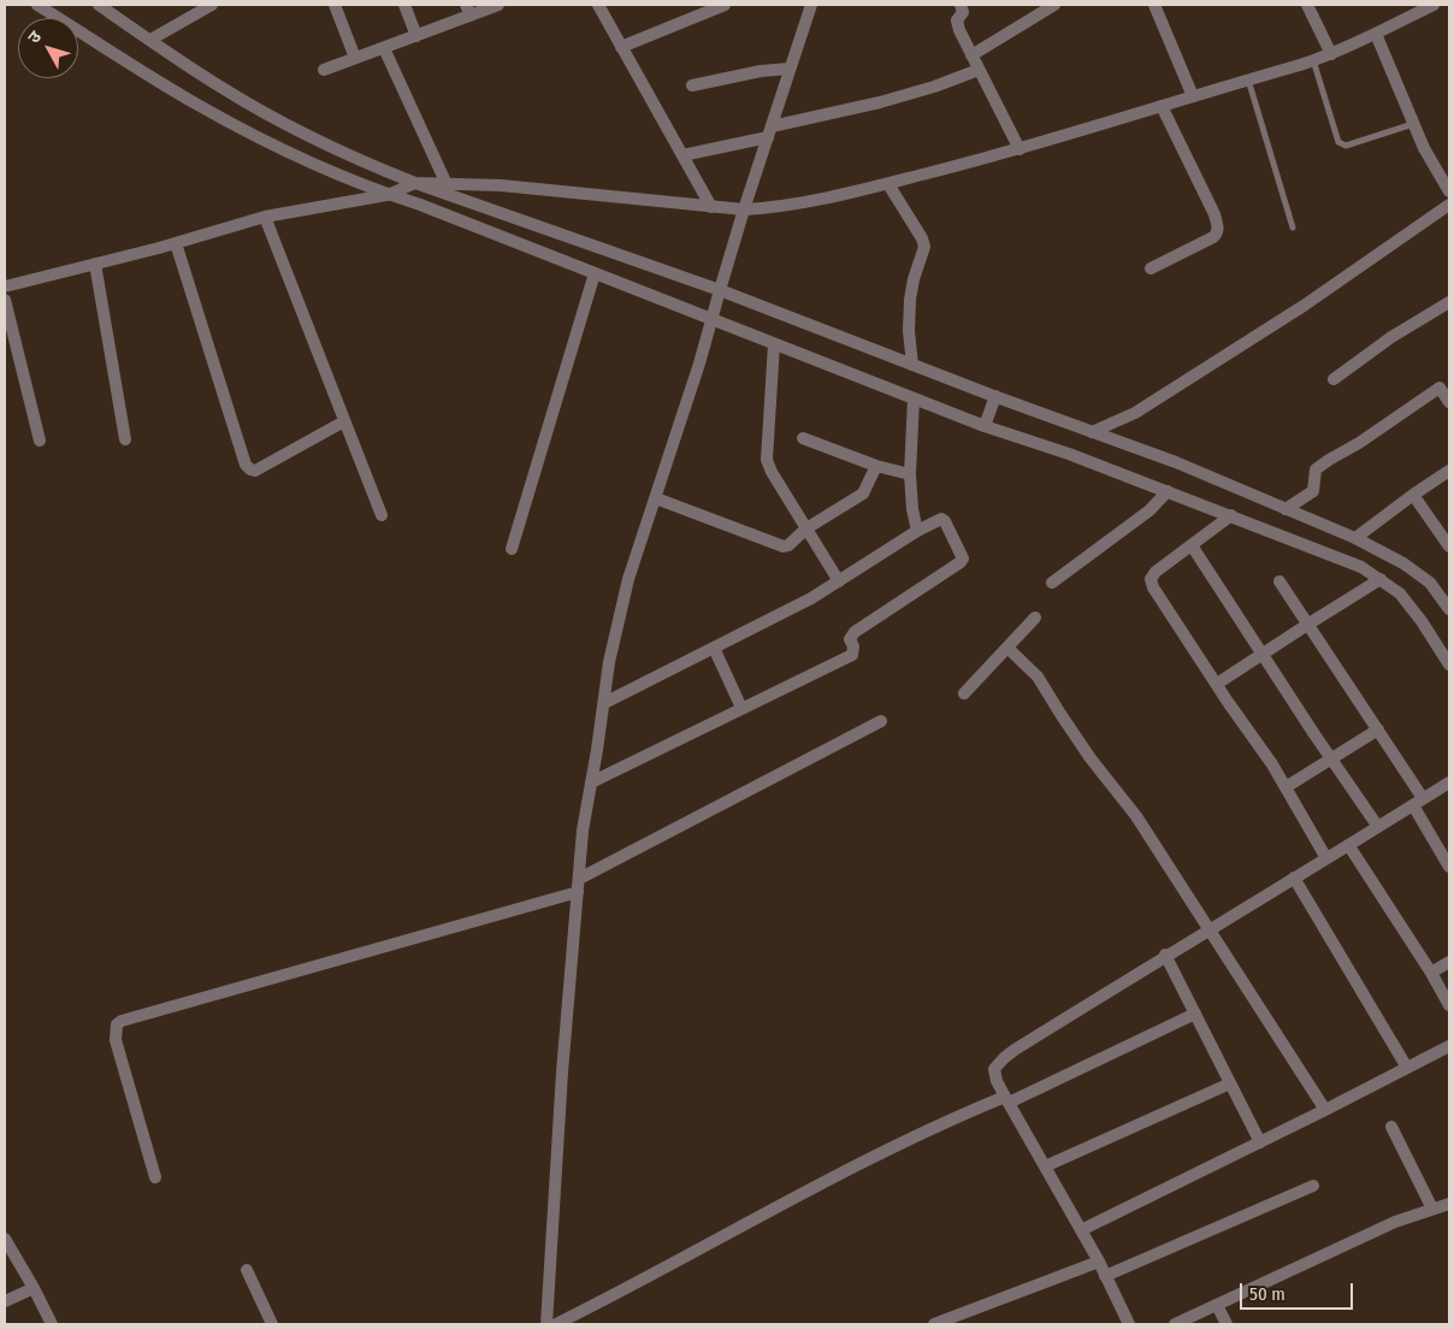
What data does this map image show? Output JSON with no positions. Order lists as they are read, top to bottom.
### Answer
{
  "scale_bar": "50 m",
  "north": "top left"
}
